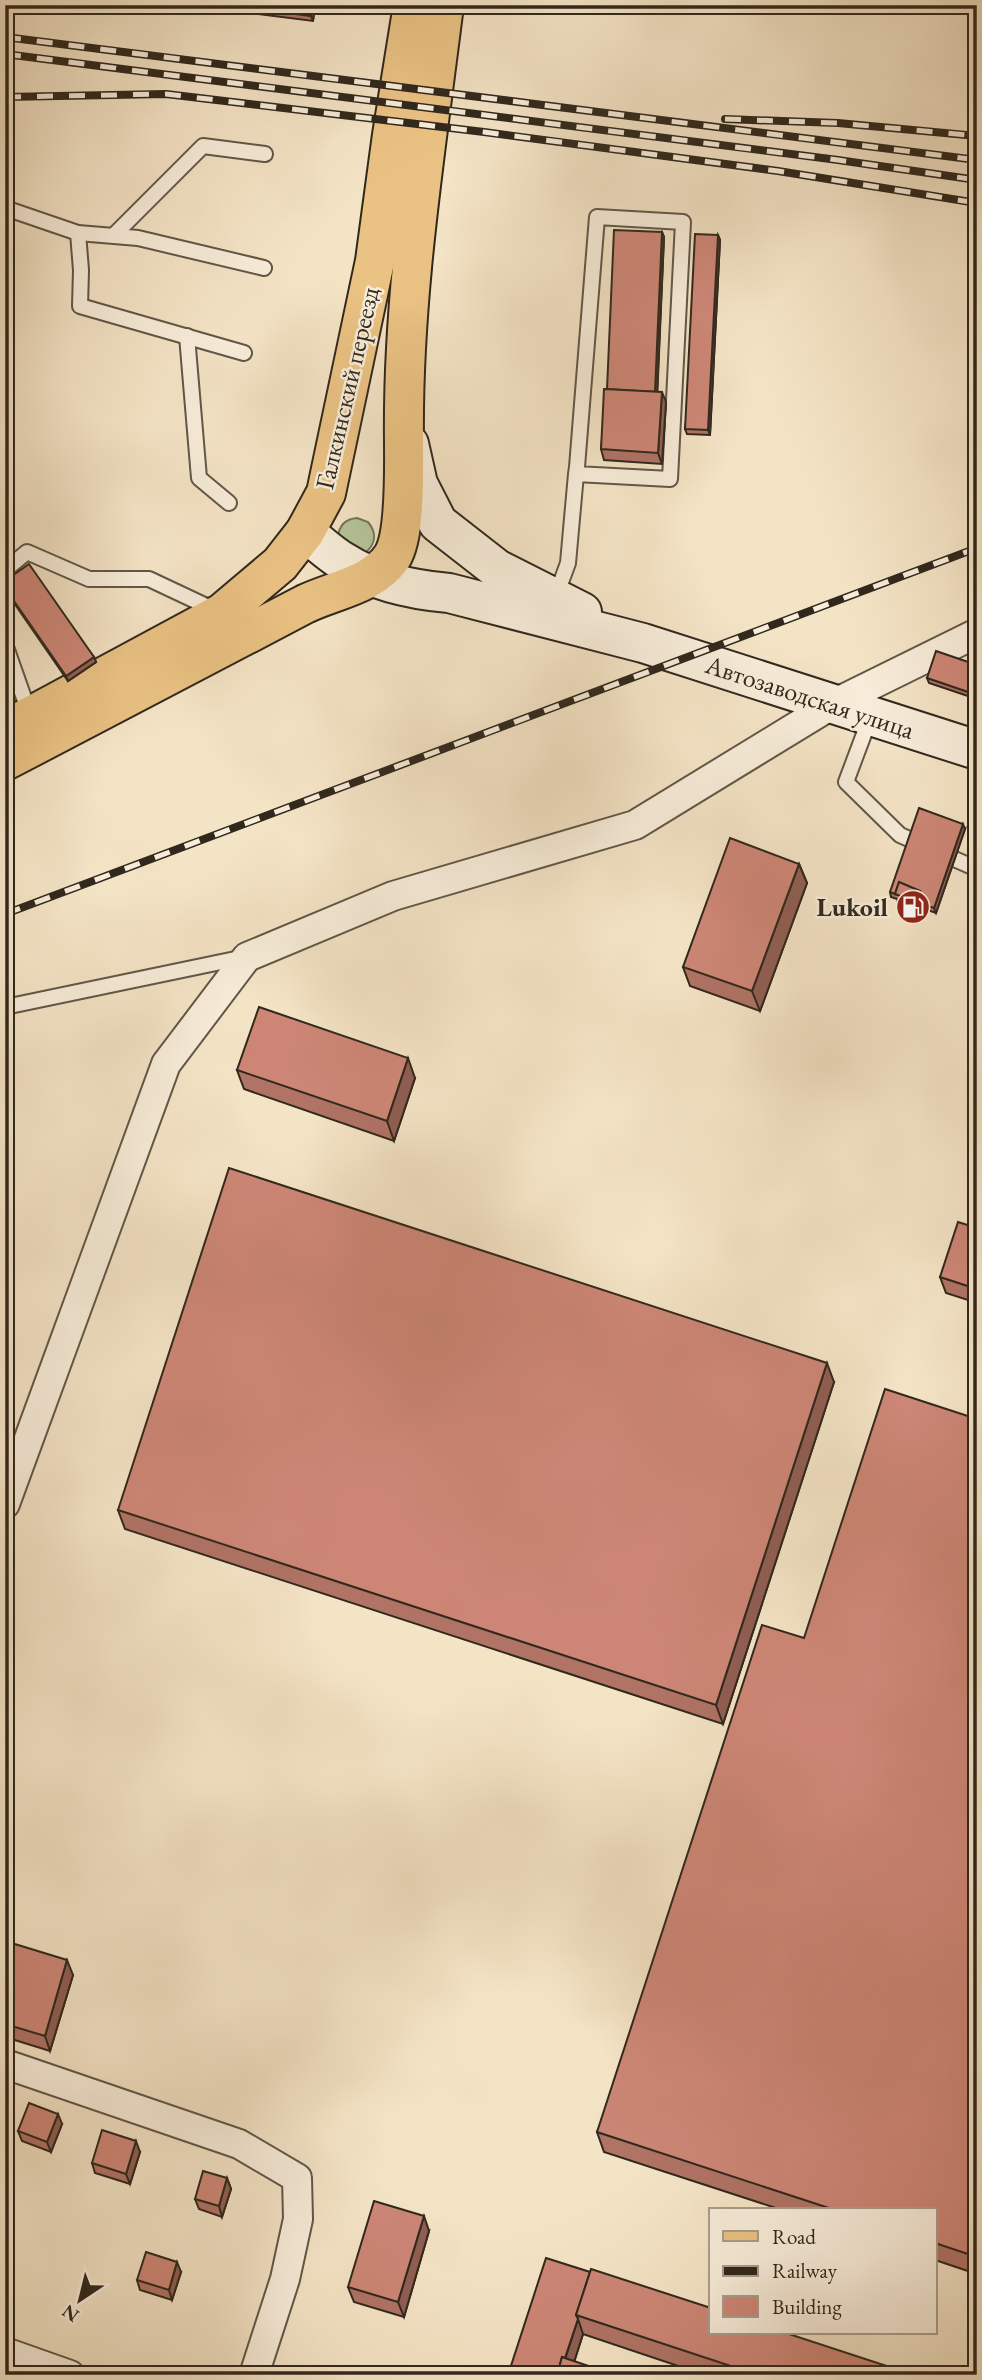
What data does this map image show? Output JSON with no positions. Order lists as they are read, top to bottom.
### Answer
{
  "streets": {
    "main road": ["Галкинский переезд"],
    "street": ["Автозаводская улица"]
  },
  "places": {
    "fuel station": ["Lukoil"]
  },
  "legend": ["Road", "Railway", "Building"],
  "north": "bottom left"
}
